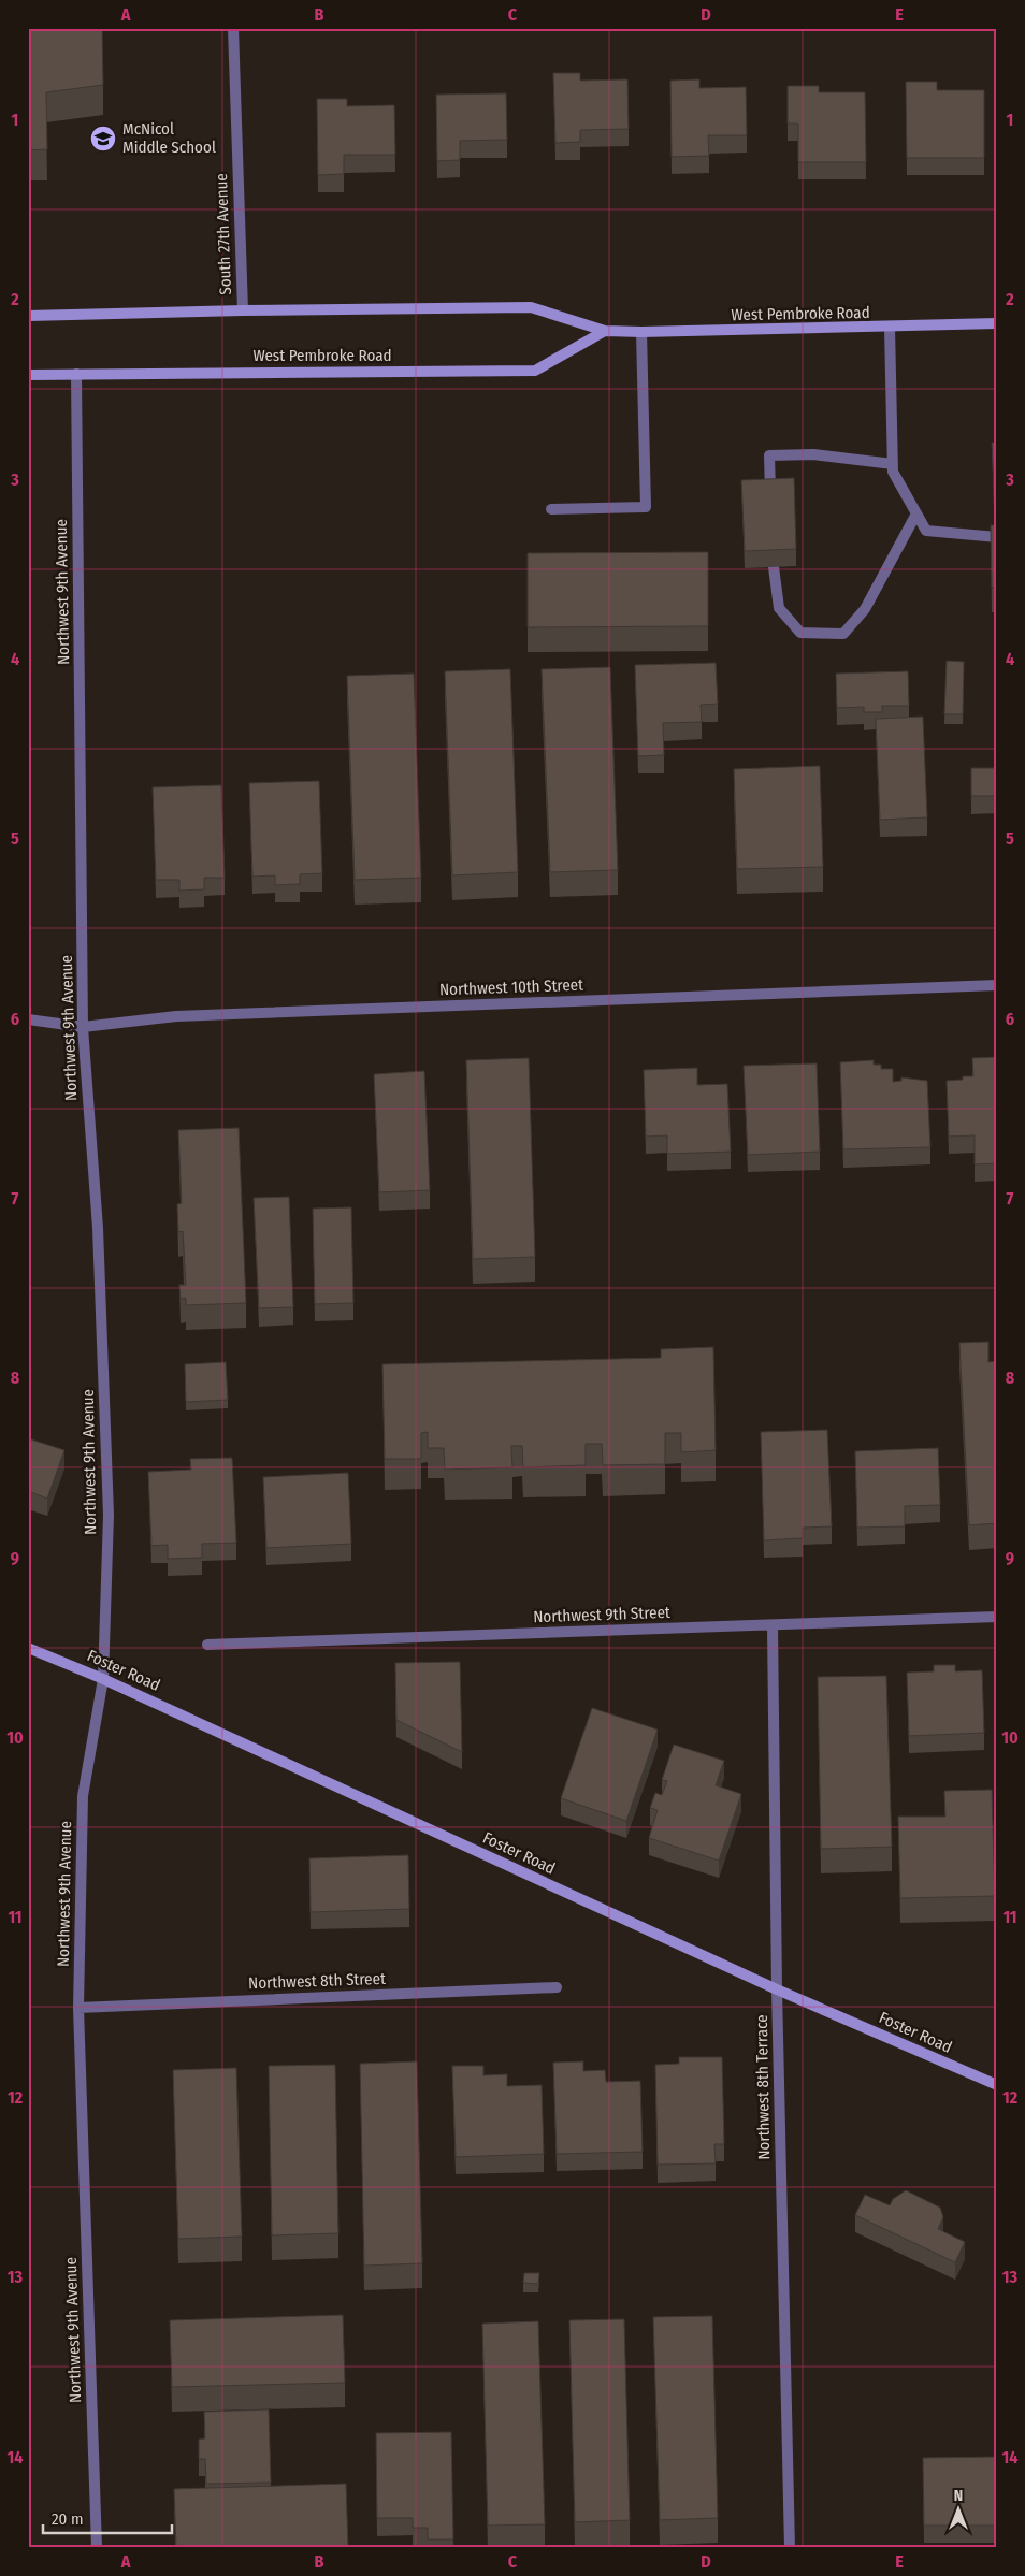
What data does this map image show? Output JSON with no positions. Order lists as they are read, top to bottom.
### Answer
{
  "streets": {
    "main road": ["West Pembroke Road", "Foster Road"],
    "street": [
      "South 27th Avenue",
      "Northwest 9th Avenue",
      "Northwest 10th Street",
      "Northwest 9th Street",
      "Northwest 8th Street",
      "Northwest 8th Terrace"
    ]
  },
  "crossings": [
    ["South 27th Avenue", "West Pembroke Road"],
    ["West Pembroke Road", "Northwest 9th Avenue"],
    ["Northwest 9th Avenue", "Northwest 10th Street"],
    ["Northwest 9th Avenue", "Foster Road"],
    ["Northwest 9th Avenue", "Northwest 8th Street"],
    ["Northwest 9th Street", "Northwest 8th Terrace"],
    ["Foster Road", "Northwest 8th Terrace"]
  ],
  "places": {
    "school or university": ["McNicol Middle School"]
  },
  "scale_bar": "20 m",
  "north": "top",
  "grid": {
    "columns": [
      "A",
      "B",
      "C",
      "D",
      "E"
    ],
    "rows": [
      "1",
      "2",
      "3",
      "4",
      "5",
      "6",
      "7",
      "8",
      "9",
      "10",
      "11",
      "12",
      "13",
      "14"
    ]
  }
}
